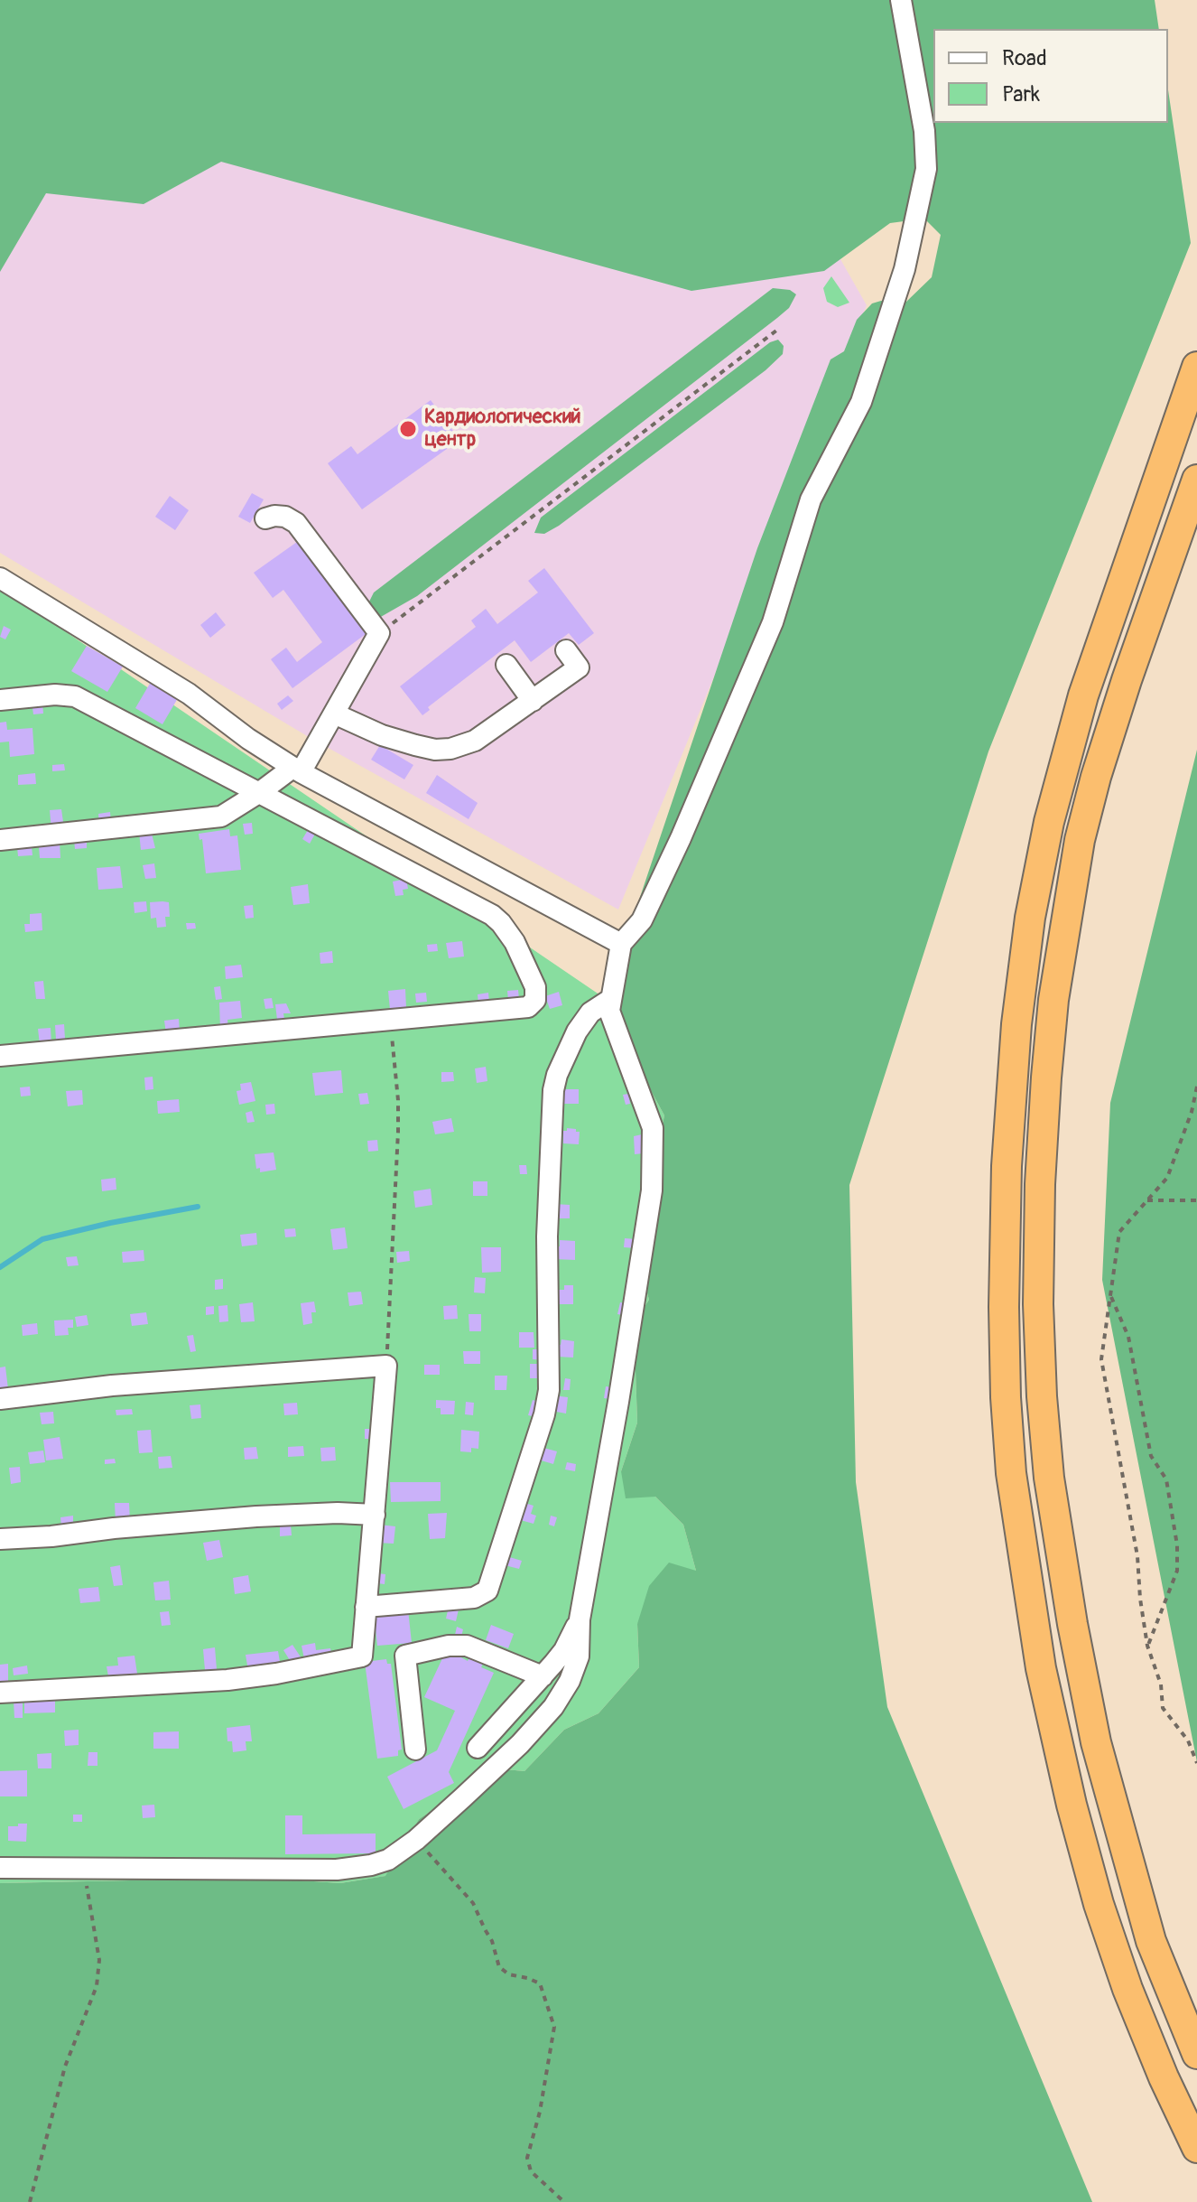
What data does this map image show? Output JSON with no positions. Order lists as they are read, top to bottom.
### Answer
{
  "places": ["Кардиологический центр"],
  "legend": ["Road", "Park"]
}
